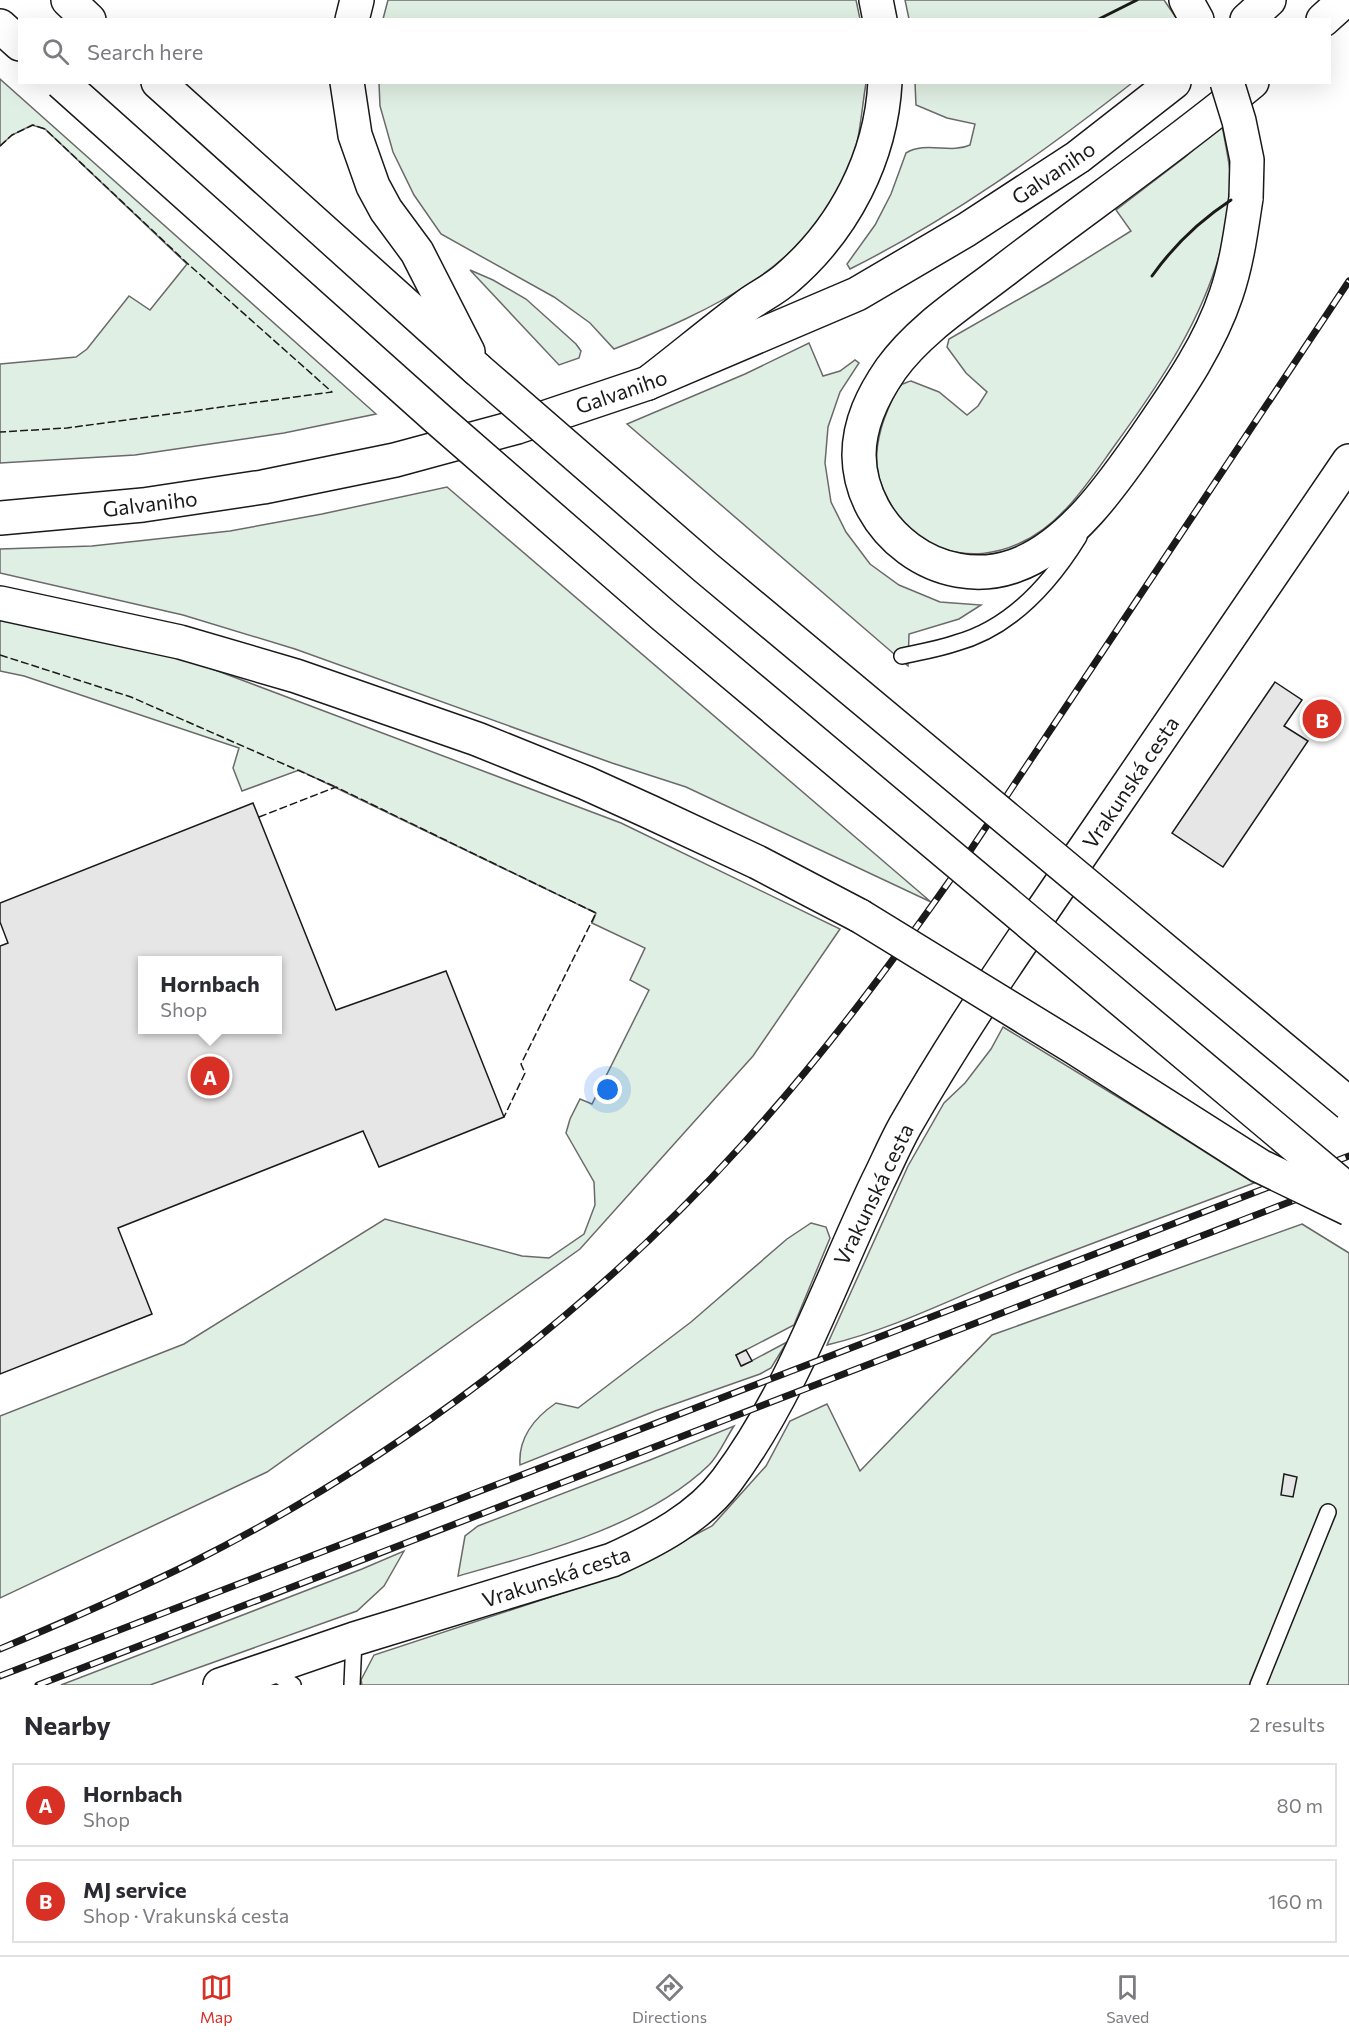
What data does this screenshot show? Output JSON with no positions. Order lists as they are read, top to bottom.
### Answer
{
  "streets": {
    "main road": ["Galvaniho", "Vrakunská cesta"]
  },
  "page": {
    "search": "Search here",
    "pins": ["B", "A"],
    "popup": ["Hornbach", "Shop"],
    "heading": ["Nearby", "2 results"],
    "list": [
      {
        "mark": "A",
        "name": "Hornbach",
        "note": "Shop",
        "value": "80 m"
      },
      {
        "mark": "B",
        "name": "MJ service",
        "note": "Shop · Vrakunská cesta",
        "value": "160 m"
      }
    ],
    "nav": ["Map", "Directions", "Saved"]
  }
}
